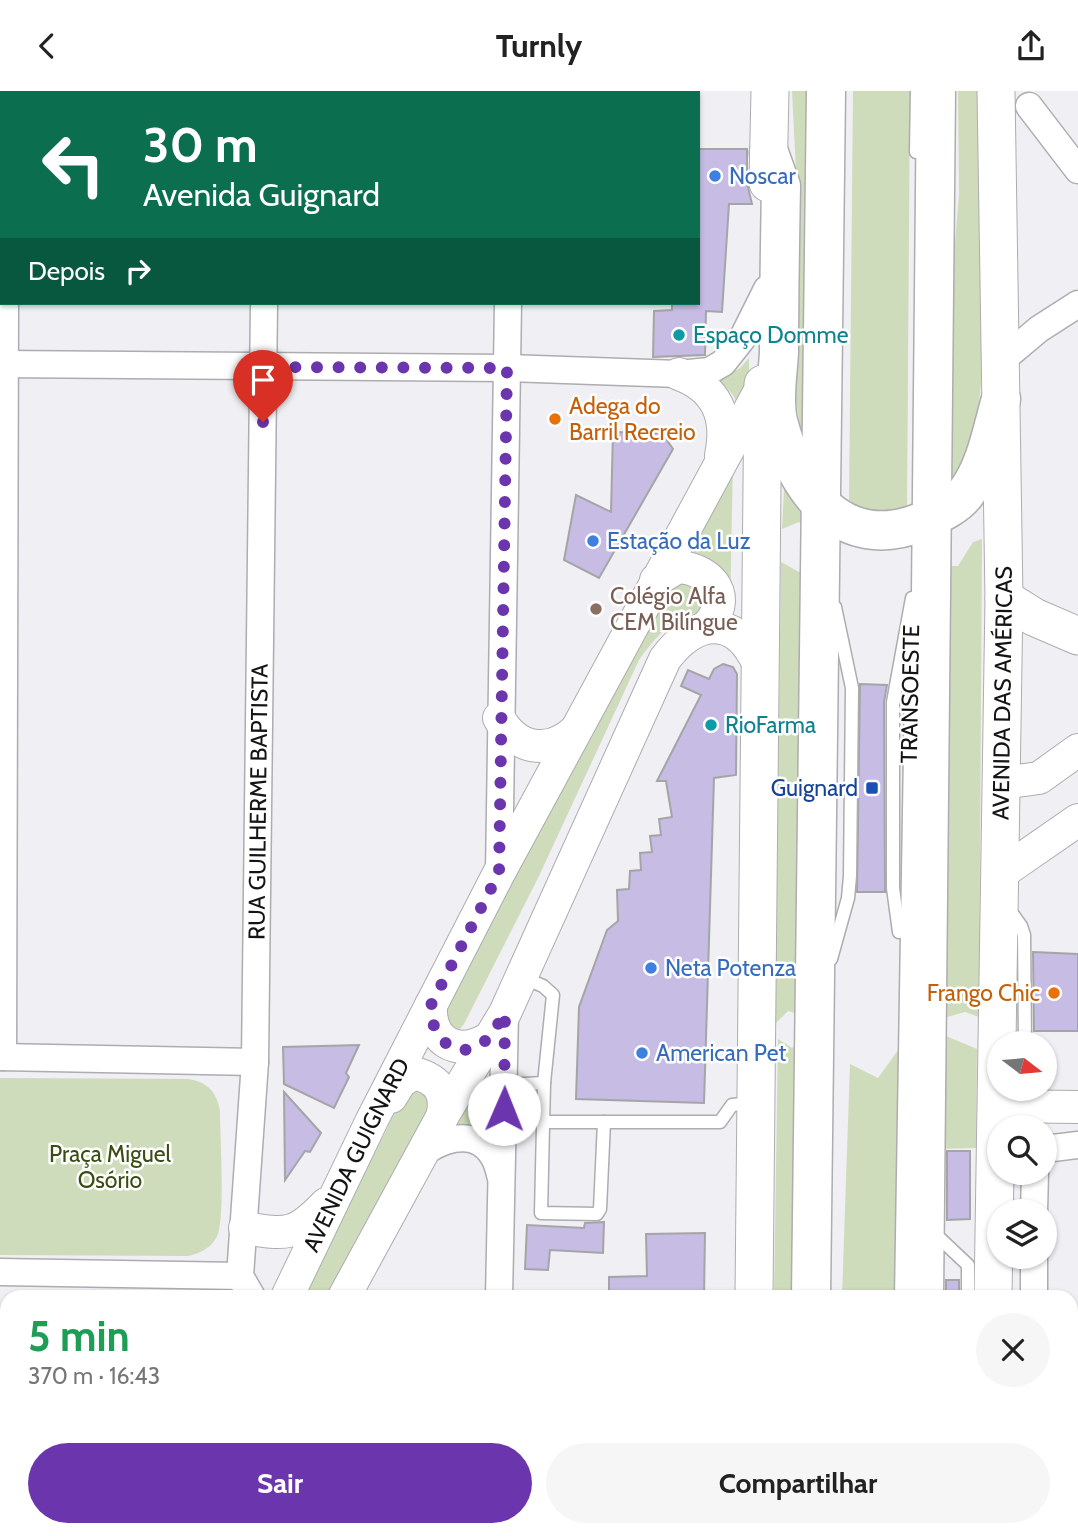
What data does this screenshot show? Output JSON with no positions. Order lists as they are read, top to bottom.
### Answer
{
  "streets": {
    "main road": ["AVENIDA DAS AMÉRICAS"],
    "street": ["RUA GUILHERME BAPTISTA", "AVENIDA GUIGNARD"]
  },
  "parks": ["Praça Miguel Osório"],
  "places": {
    "other": [
      "Noscar",
      "Espaço Domme",
      "Adega do Barril Recreio",
      "Estação da Luz",
      "Colégio Alfa CEM Bilíngue",
      "RioFarma",
      "Neta Potenza",
      "Frango Chic",
      "American Pet"
    ],
    "transit": ["Guignard"]
  },
  "north": "right",
  "page": {
    "header": "Turnly",
    "turn": ["30 m", "Avenida Guignard"],
    "then": "Depois",
    "heading": ["5 min", "370 m · 16:43"],
    "buttons": ["Sair", "Compartilhar"]
  }
}
